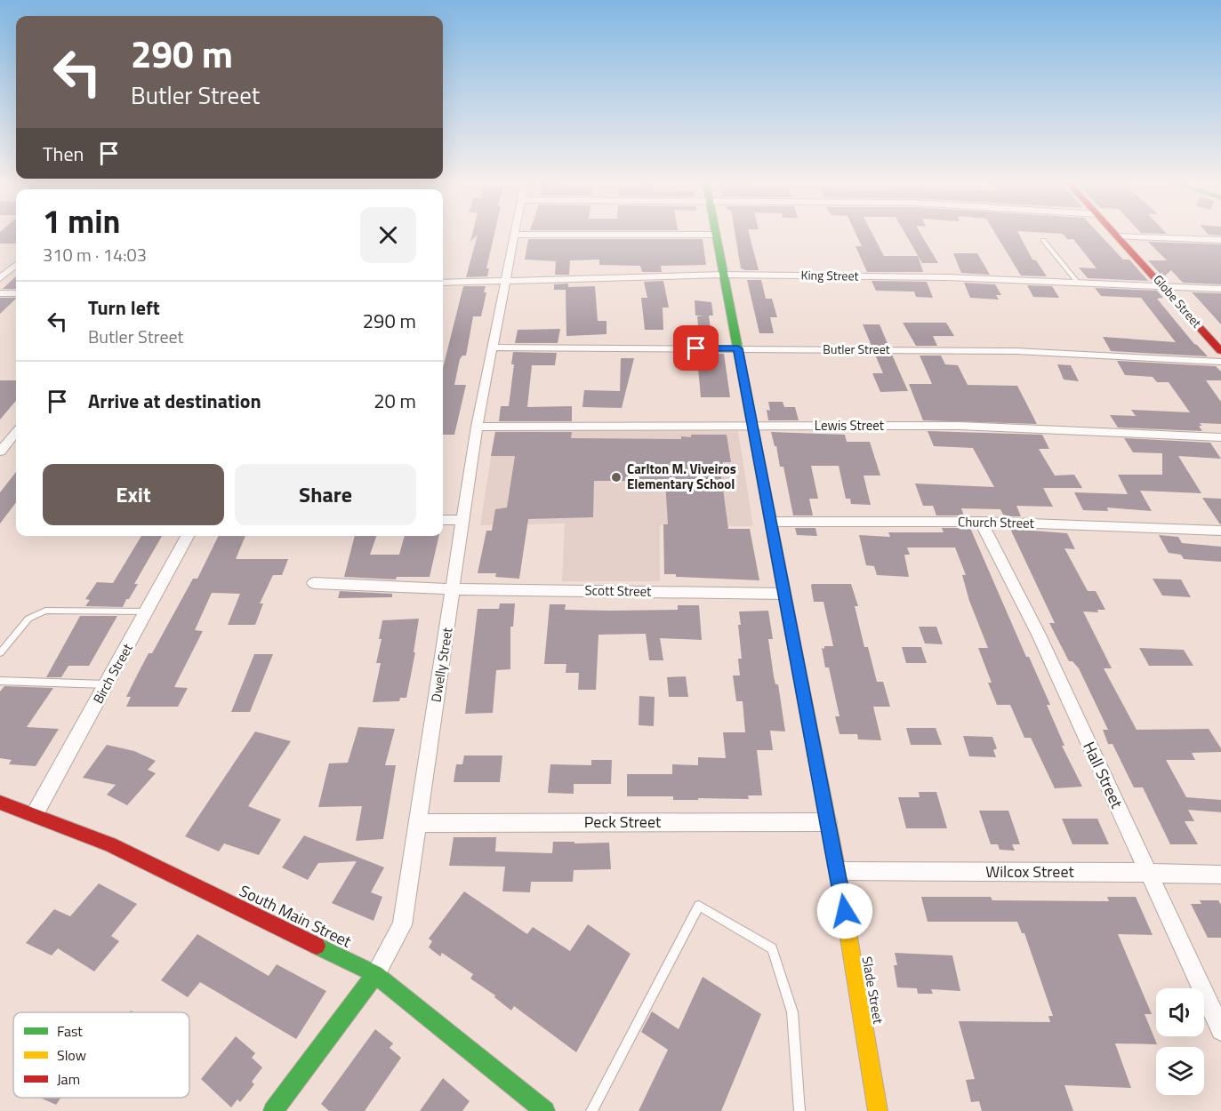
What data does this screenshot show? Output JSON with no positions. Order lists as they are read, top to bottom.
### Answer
{
  "streets": {
    "street": [
      "King Street",
      "Globe Street",
      "Butler Street",
      "Lewis Street",
      "Church Street",
      "Scott Street",
      "Dwelly Street",
      "Birch Street",
      "Hall Street",
      "Peck Street",
      "Wilcox Street",
      "South Main Street",
      "Slade Street"
    ]
  },
  "crossings": [
    ["King Street", "Globe Street"],
    ["King Street", "Dwelly Street"],
    ["King Street", "Slade Street"],
    ["Butler Street", "Dwelly Street"],
    ["Butler Street", "Slade Street"],
    ["Lewis Street", "Dwelly Street"],
    ["Lewis Street", "Slade Street"],
    ["Church Street", "Hall Street"],
    ["Church Street", "Slade Street"],
    ["Scott Street", "Dwelly Street"],
    ["Scott Street", "Slade Street"],
    ["Dwelly Street", "Peck Street"],
    ["Dwelly Street", "South Main Street"],
    ["Birch Street", "South Main Street"],
    ["Hall Street", "Wilcox Street"],
    ["Peck Street", "Slade Street"],
    ["Wilcox Street", "Slade Street"]
  ],
  "places": ["Carlton M. Viveiros Elementary School"],
  "legend": ["Fast", "Slow", "Jam"],
  "page": {
    "turn": ["290 m", "Butler Street"],
    "then": "Then",
    "heading": ["1 min", "310 m · 14:03"],
    "list": [
      {
        "name": "Turn left",
        "note": "Butler Street",
        "value": "290 m"
      },
      {
        "name": "Arrive at destination",
        "value": "20 m"
      }
    ],
    "buttons": ["Exit", "Share"]
  }
}
